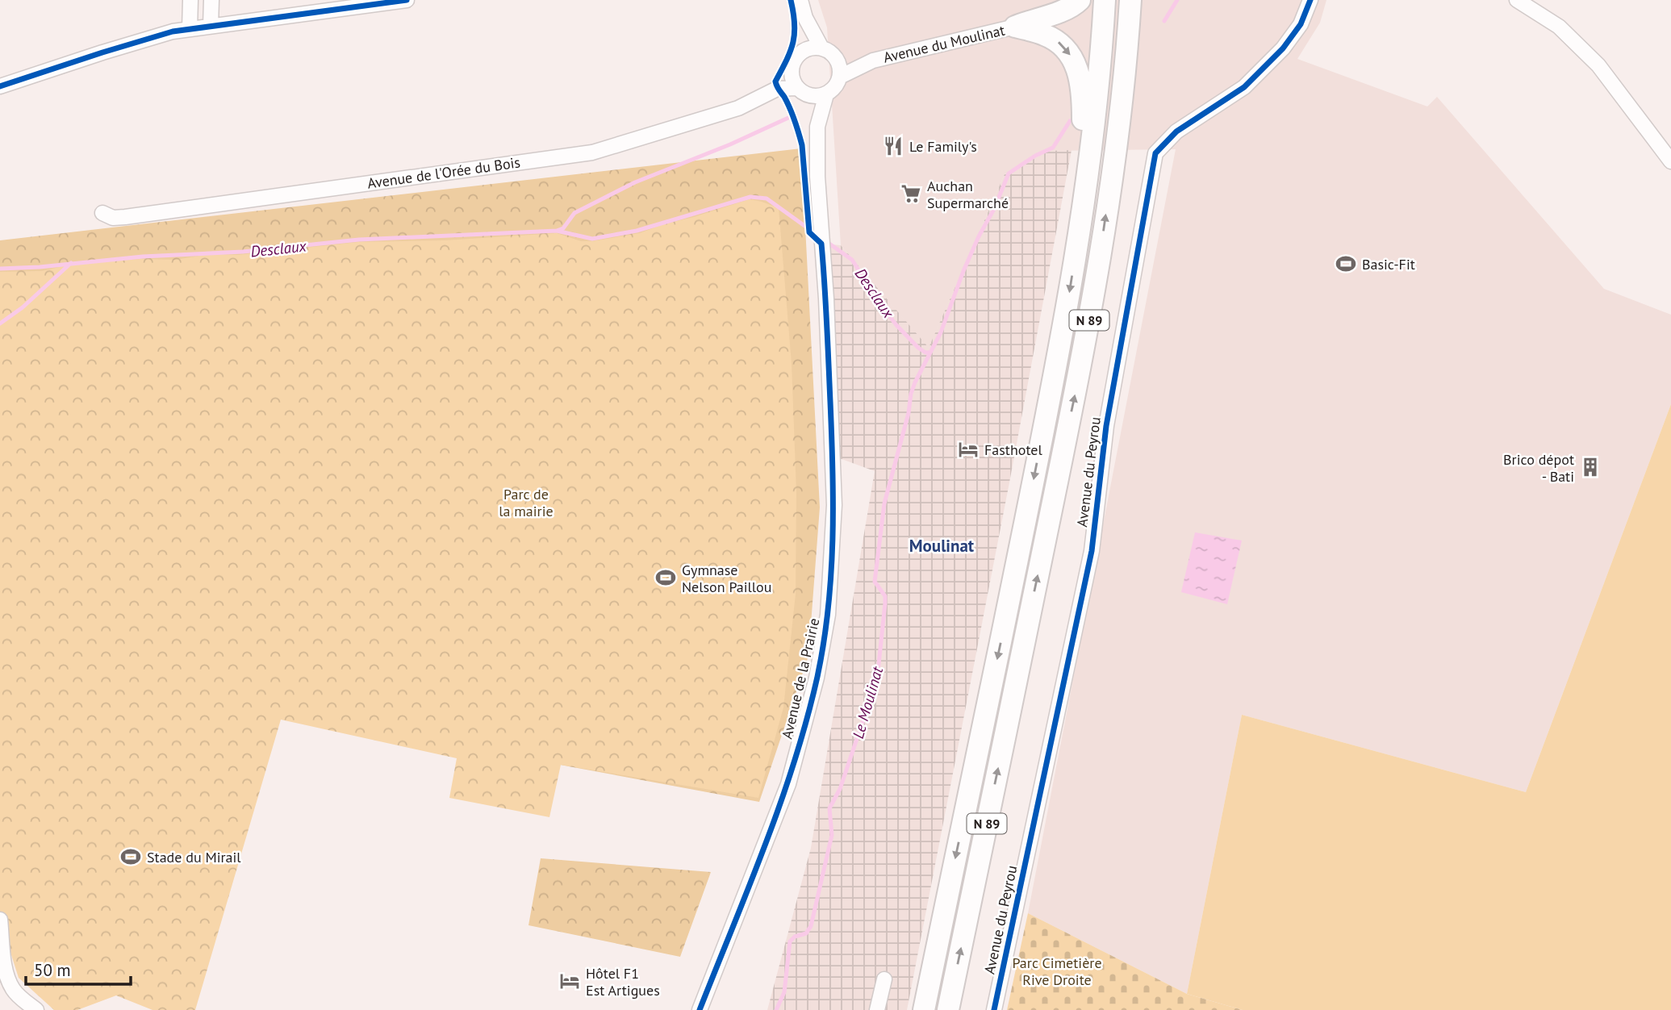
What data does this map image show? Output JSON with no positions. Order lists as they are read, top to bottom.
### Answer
{
  "streets": {
    "highway": ["N 89"],
    "street": [
      "Avenue du Moulinat",
      "Avenue de l'Orée du Bois",
      "Avenue du Peyrou",
      "Avenue de la Prairie"
    ]
  },
  "crossings": [
    ["Avenue du Moulinat", "Avenue de la Prairie"]
  ],
  "districts": ["Moulinat"],
  "water": ["Desclaux", "Le Moulinat"],
  "parks": ["Parc de la mairie", "Parc Cimetière Rive Droite"],
  "places": {
    "restaurant": ["Le Family's"],
    "supermarket": ["Auchan Supermarché"],
    "sports": ["Basic-Fit", "Gymnase Nelson Paillou", "Stade du Mirail"],
    "hotel": ["Fasthotel", "Hôtel F1 Est Artigues"],
    "building": ["Brico dépot - Bati"]
  },
  "scale_bar": "50 m"
}
